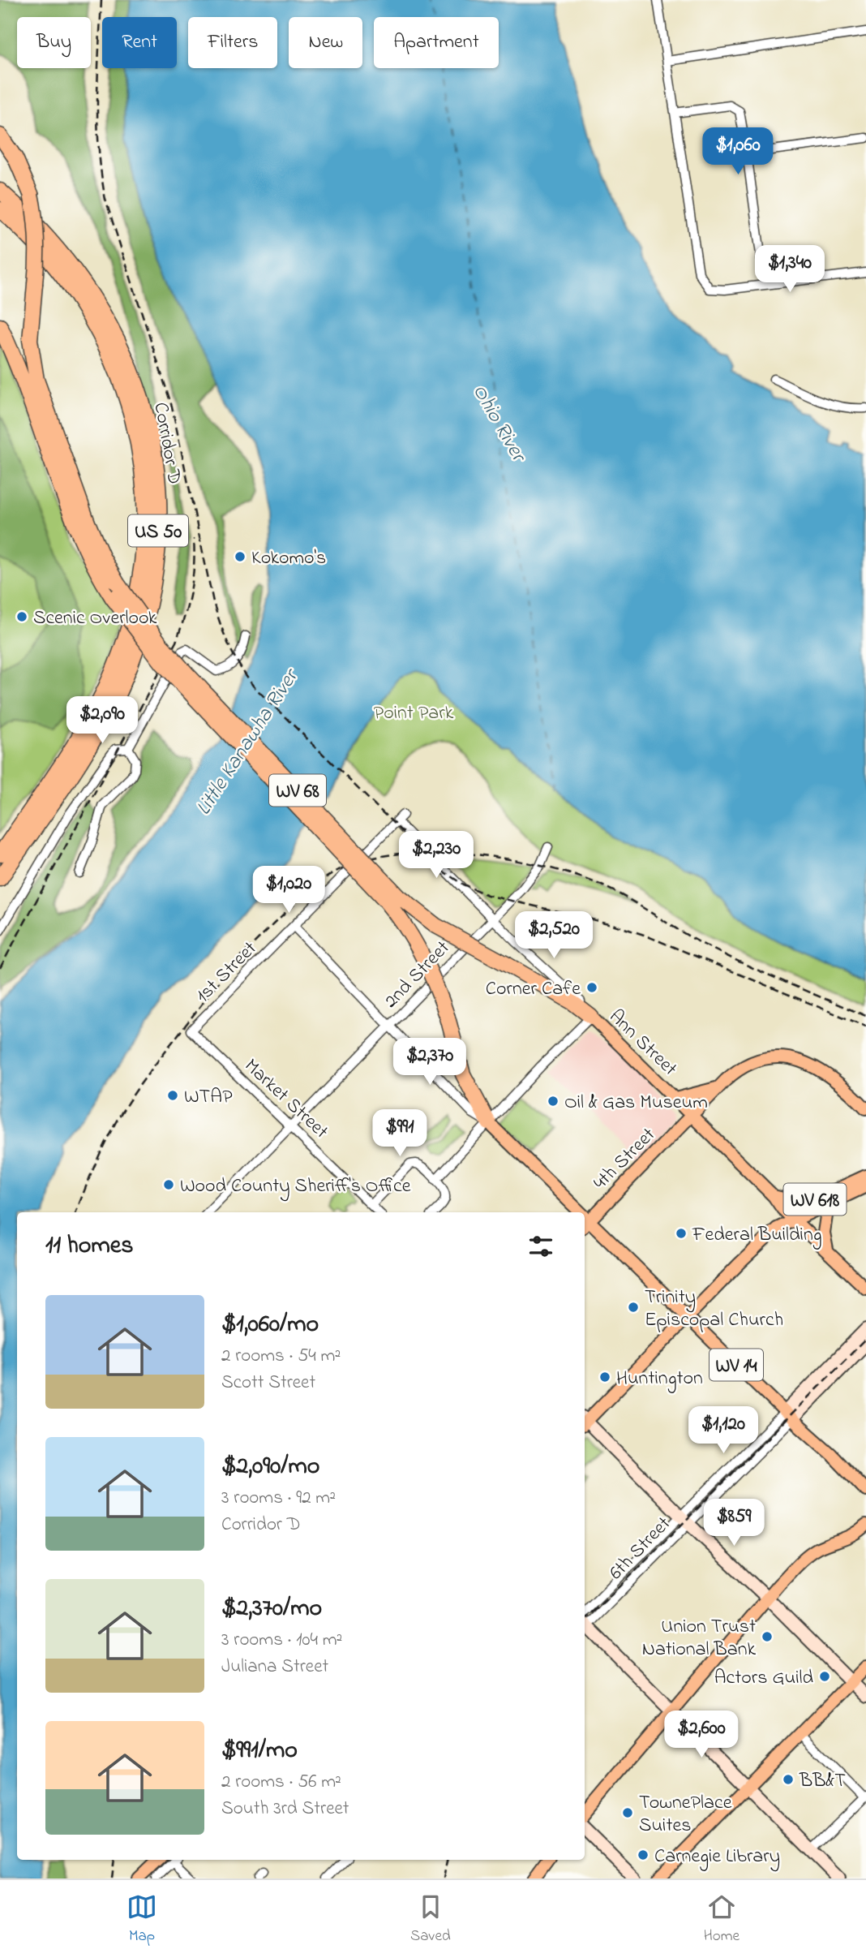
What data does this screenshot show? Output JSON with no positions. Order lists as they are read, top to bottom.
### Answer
{
  "streets": {
    "highway": ["Corridor D", "US 50", "WV 68"],
    "main road": [
      "Ann Street",
      "4th Street",
      "WV 618",
      "WV 14"
    ],
    "street": [
      "1st Street",
      "2nd Street",
      "Market Street",
      "6th Street"
    ]
  },
  "crossings": [
    ["WV 68", "Ann Street"],
    ["WV 68", "4th Street"],
    ["WV 68", "WV 14"],
    ["1st Street", "Ann Street"],
    ["1st Street", "Market Street"],
    ["2nd Street", "Ann Street"],
    ["2nd Street", "Market Street"],
    ["Ann Street", "4th Street"],
    ["Ann Street", "WV 618"],
    ["WV 14", "6th Street"]
  ],
  "water": ["Ohio River", "Little Kanawha River"],
  "parks": ["Point Park"],
  "places": [
    "Kokomo's",
    "Scenic Overlook",
    "Corner Cafe",
    "WTAP",
    "Oil & Gas Museum",
    "Wood County Sheriff's Office",
    "Federal Building",
    "Trinity Episcopal Church",
    "Huntington",
    "Union Trust National Bank",
    "Actors Guild",
    "BB&T",
    "TownePlace Suites",
    "Carnegie Library"
  ],
  "page": {
    "chip": [
      "Buy",
      "Rent",
      "Filters",
      "New",
      "Apartment"
    ],
    "price": [
      "$1,060",
      "$1,340",
      "$2,090",
      "$2,230",
      "$1,020",
      "$2,520",
      "$2,370",
      "$991",
      "$1,120",
      "$859",
      "$2,600"
    ],
    "heading": "11 homes",
    "list": [
      {
        "name": "$1,060/mo",
        "note": "2 rooms · 54 m² · Scott Street"
      },
      {
        "name": "$2,090/mo",
        "note": "3 rooms · 92 m² · Corridor D"
      },
      {
        "name": "$2,370/mo",
        "note": "3 rooms · 104 m² · Juliana Street"
      },
      {
        "name": "$991/mo",
        "note": "2 rooms · 56 m² · South 3rd Street"
      }
    ],
    "tabs": ["Map", "Saved", "Home"]
  }
}
